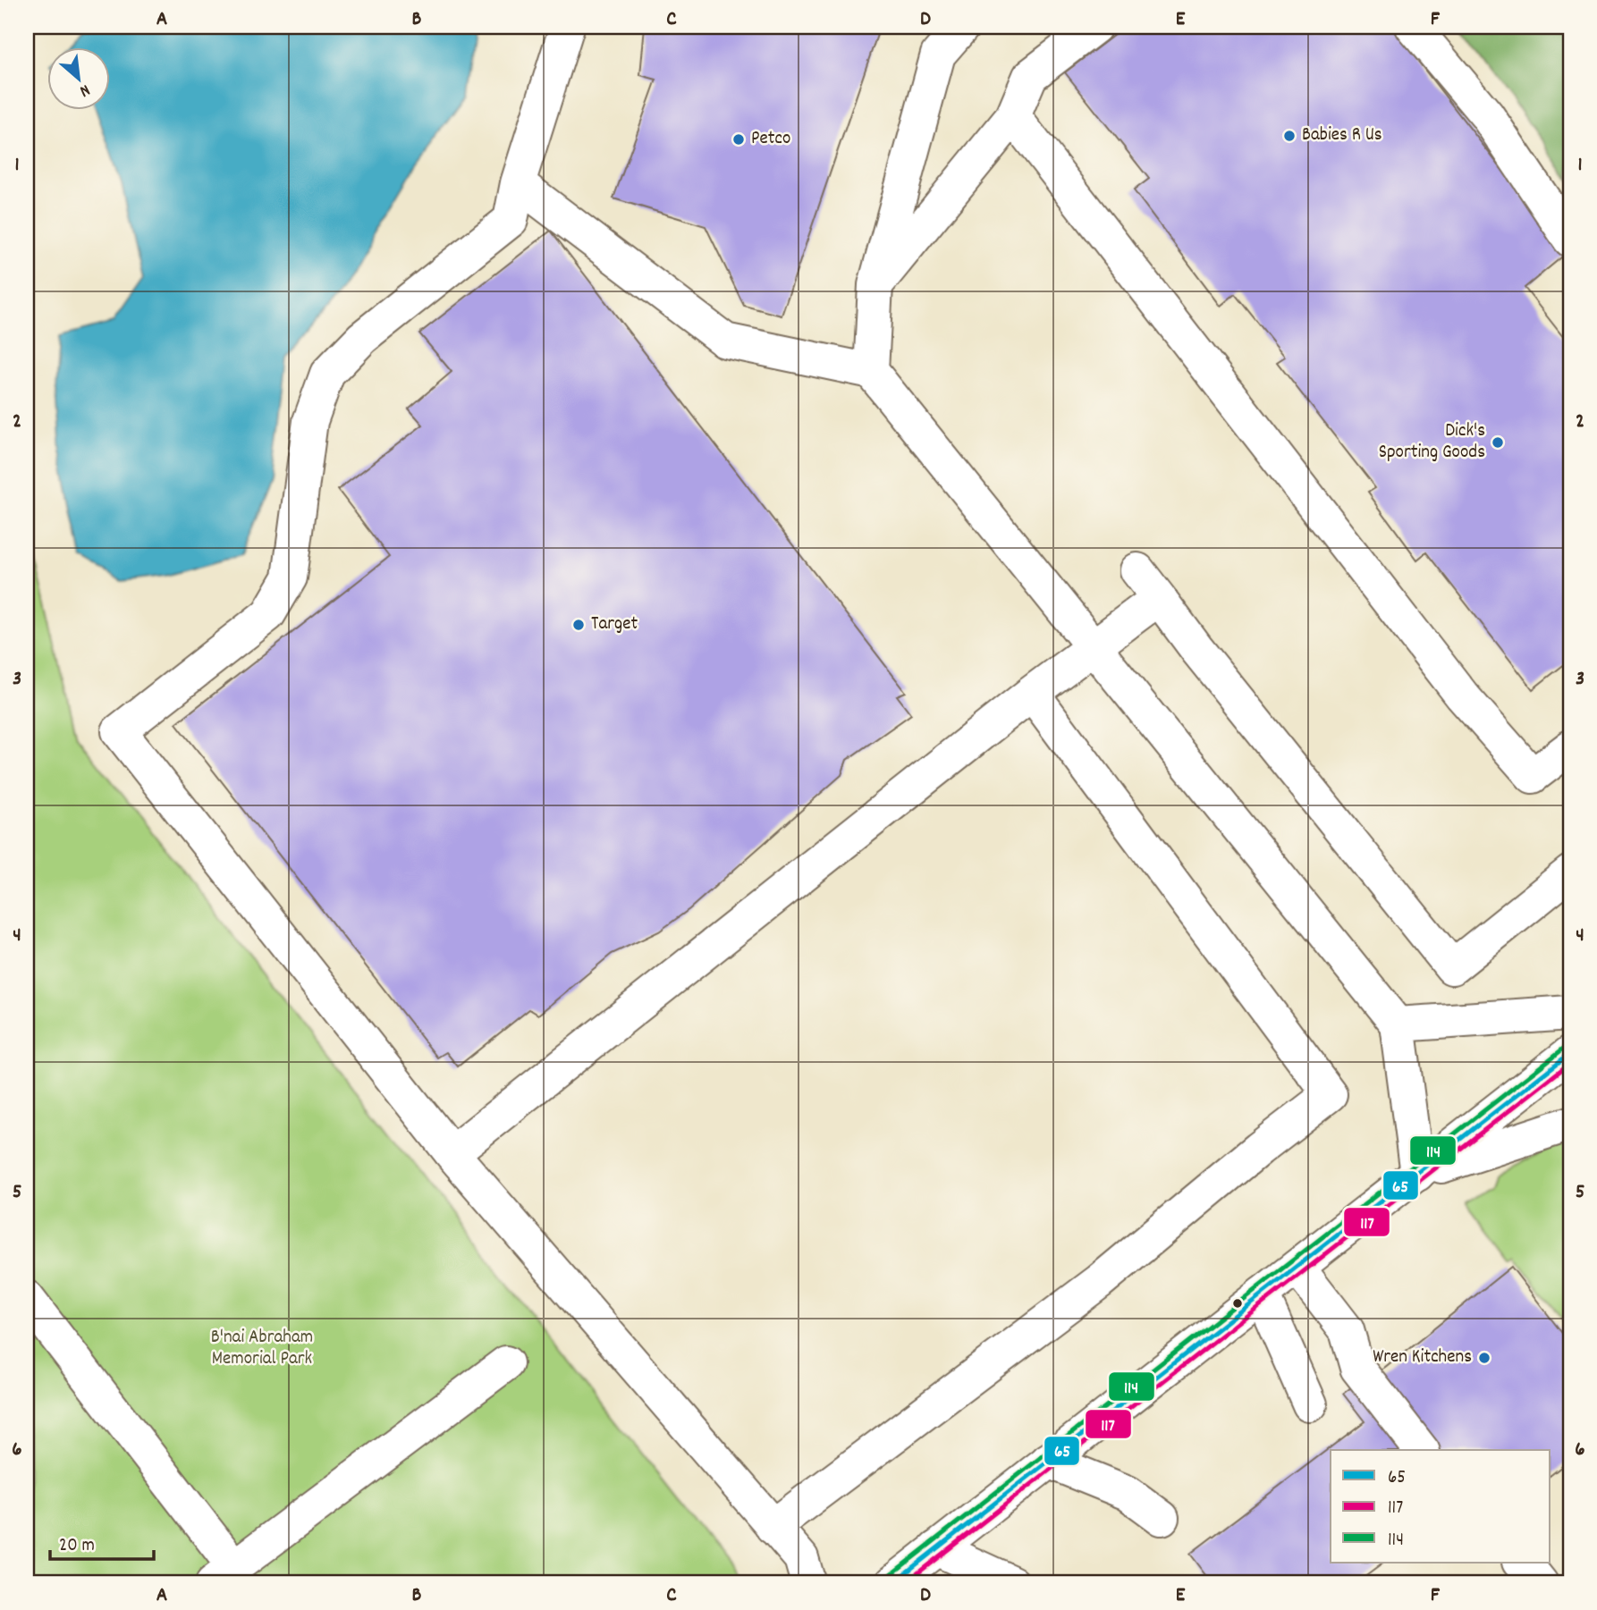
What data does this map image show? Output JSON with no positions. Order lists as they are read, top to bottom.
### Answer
{
  "parks": ["B'nai Abraham Memorial Park"],
  "places": [
    "Babies R Us",
    "Petco",
    "Dick's Sporting Goods",
    "Target",
    "Wren Kitchens"
  ],
  "lines": ["transit line 114", "transit line 65", "transit line 117"],
  "legend": ["65", "117", "114"],
  "scale_bar": "20 m",
  "north": "bottom right",
  "grid": {
    "columns": [
      "A",
      "B",
      "C",
      "D",
      "E",
      "F"
    ],
    "rows": [
      "1",
      "2",
      "3",
      "4",
      "5",
      "6"
    ]
  }
}
